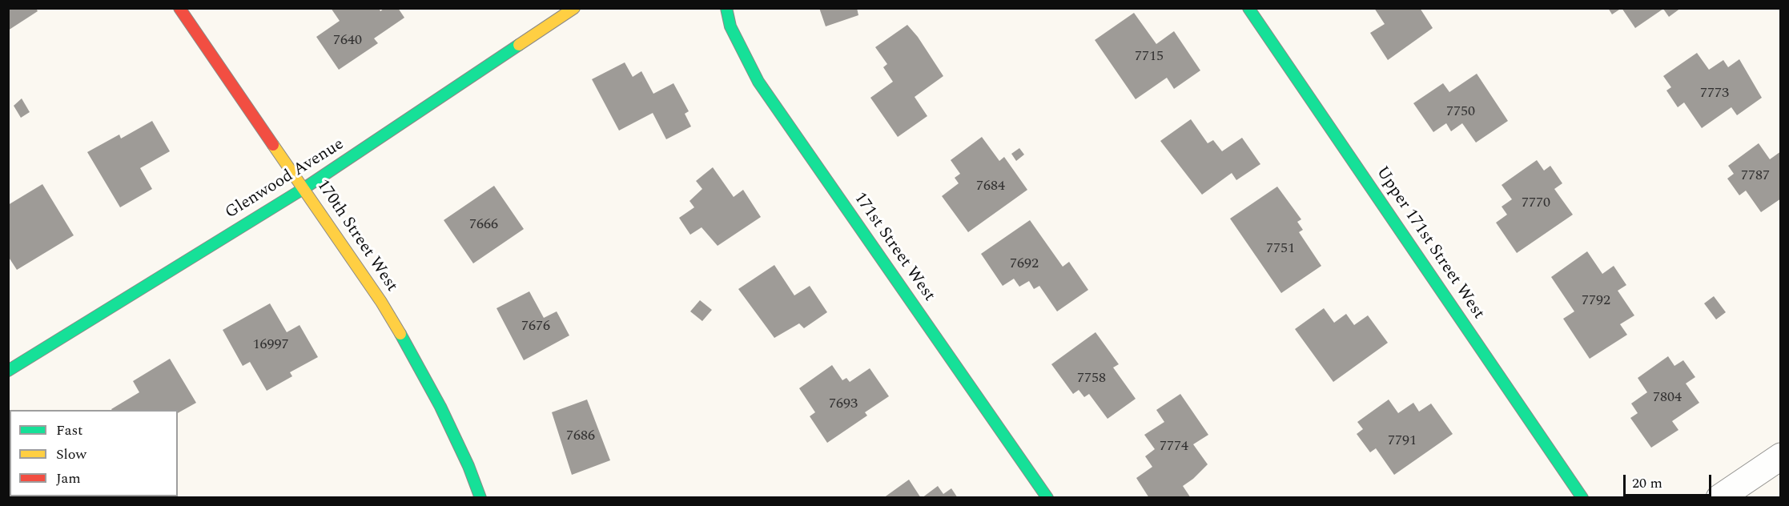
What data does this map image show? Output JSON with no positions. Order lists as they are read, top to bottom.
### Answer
{
  "streets": {
    "street": [
      "Glenwood Avenue",
      "170th Street West",
      "Upper 171st Street West",
      "171st Street West"
    ]
  },
  "crossings": [
    ["Glenwood Avenue", "170th Street West"]
  ],
  "house_numbers": [
    "7640",
    "7715",
    "7773",
    "7750",
    "7787",
    "7684",
    "7770",
    "7666",
    "7751",
    "7692",
    "7792",
    "7676",
    "16997",
    "7758",
    "7804",
    "7693",
    "7686",
    "7791",
    "7774"
  ],
  "legend": ["Fast", "Slow", "Jam"],
  "scale_bar": "20 m"
}
